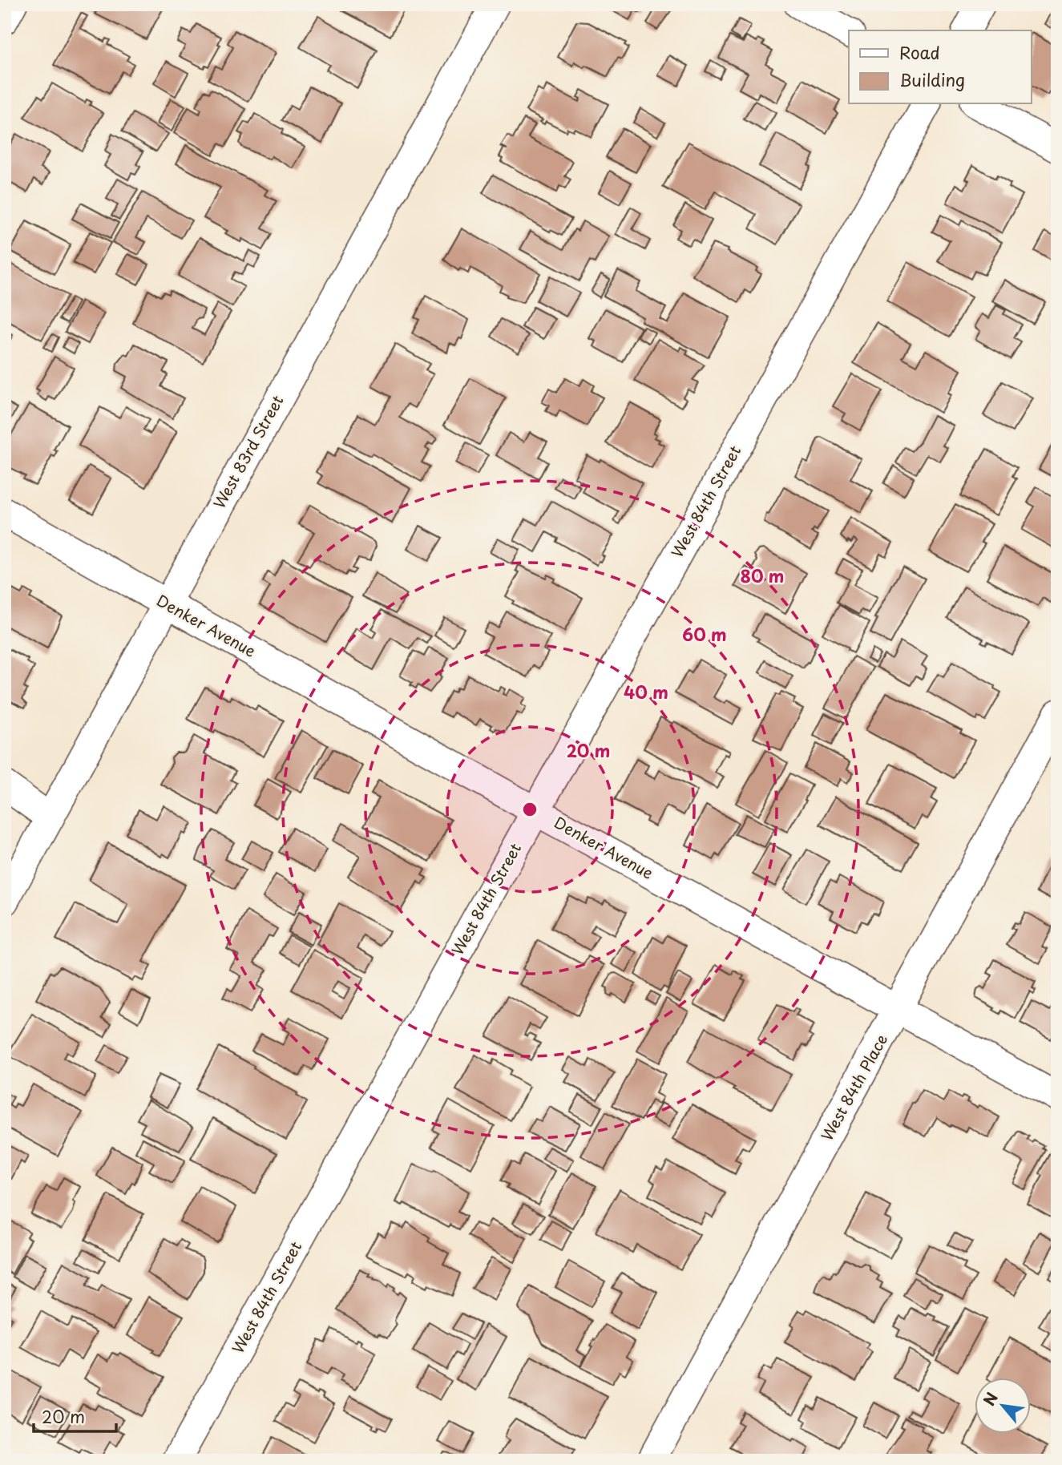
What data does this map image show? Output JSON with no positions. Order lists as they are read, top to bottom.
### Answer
{
  "streets": {
    "street": [
      "West 83rd Street",
      "West 84th Street",
      "Denker Avenue",
      "West 84th Place"
    ]
  },
  "crossings": [
    ["West 83rd Street", "Denker Avenue"],
    ["West 84th Street", "Denker Avenue"],
    ["Denker Avenue", "West 84th Place"]
  ],
  "legend": ["Road", "Building"],
  "scale_bar": "20 m",
  "north": "top left",
  "rings": [
    "80 m",
    "60 m",
    "40 m",
    "20 m"
  ]
}
